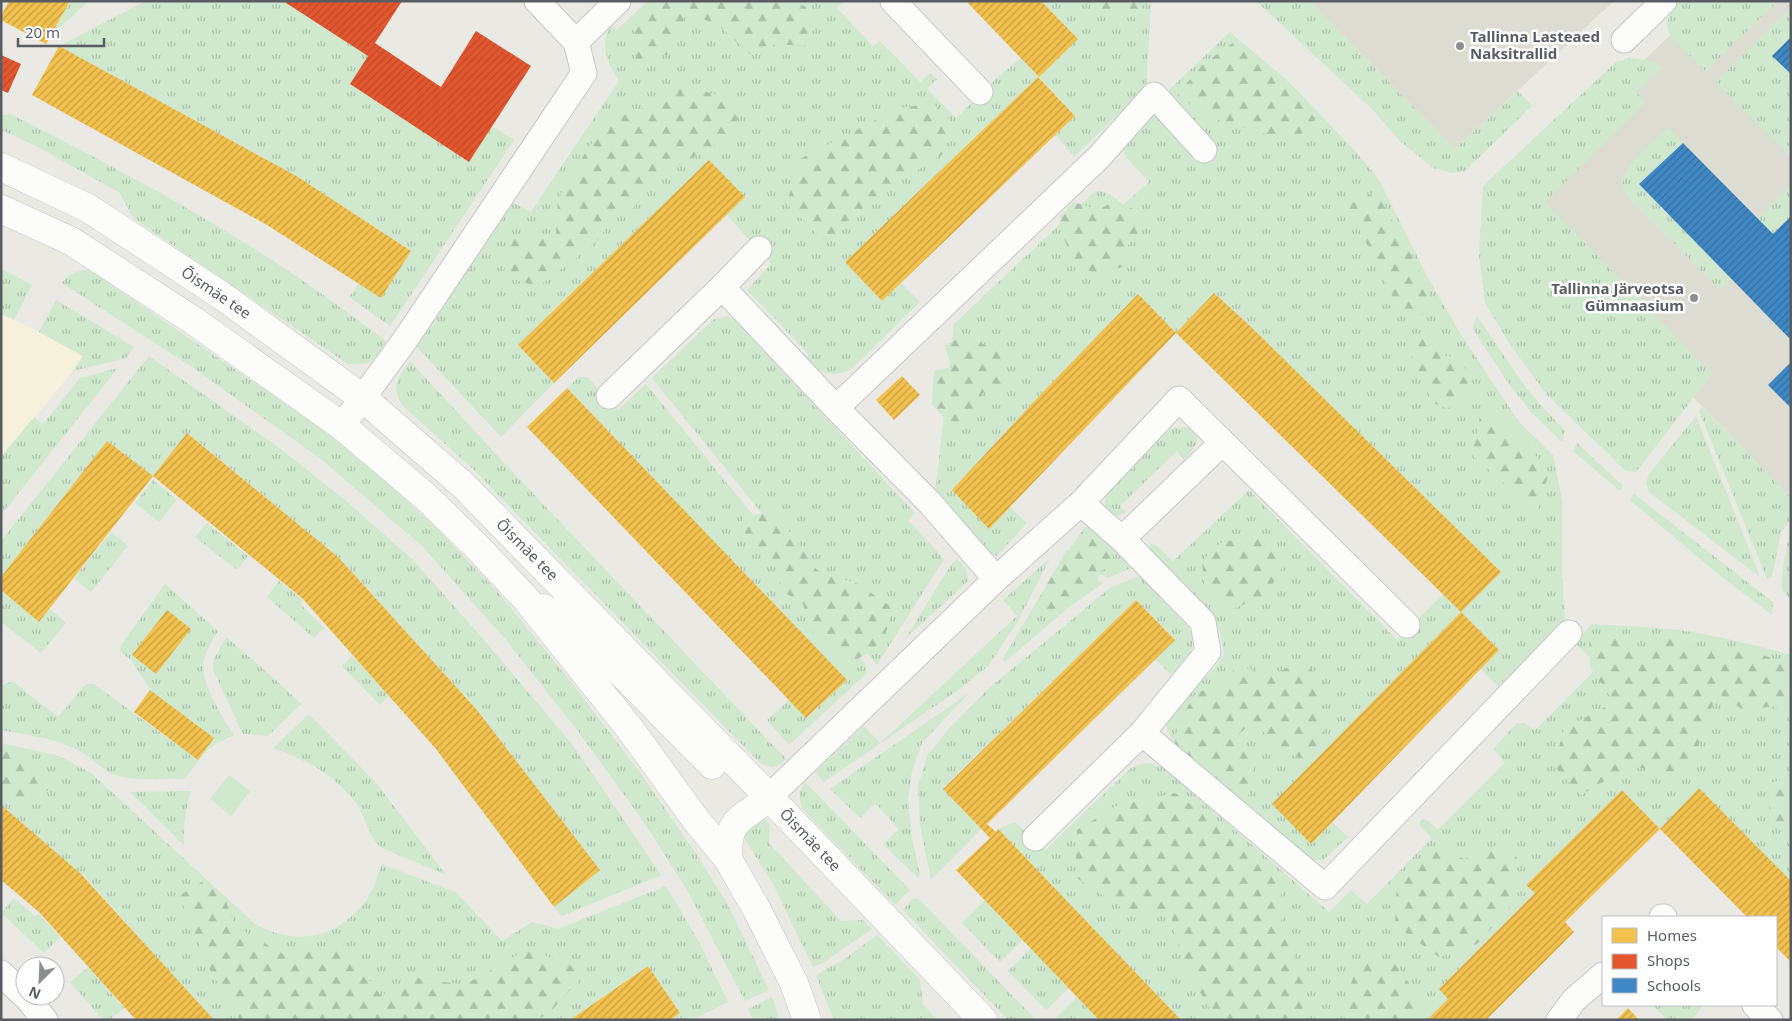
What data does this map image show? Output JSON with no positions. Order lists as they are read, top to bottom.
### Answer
{
  "streets": {
    "main road": ["Õismäe tee"]
  },
  "places": ["Tallinna Lasteaed Naksitrallid", "Tallinna Järveotsa Gümnaasium"],
  "legend": ["Homes", "Shops", "Schools"],
  "scale_bar": "20 m",
  "north": "bottom left"
}
